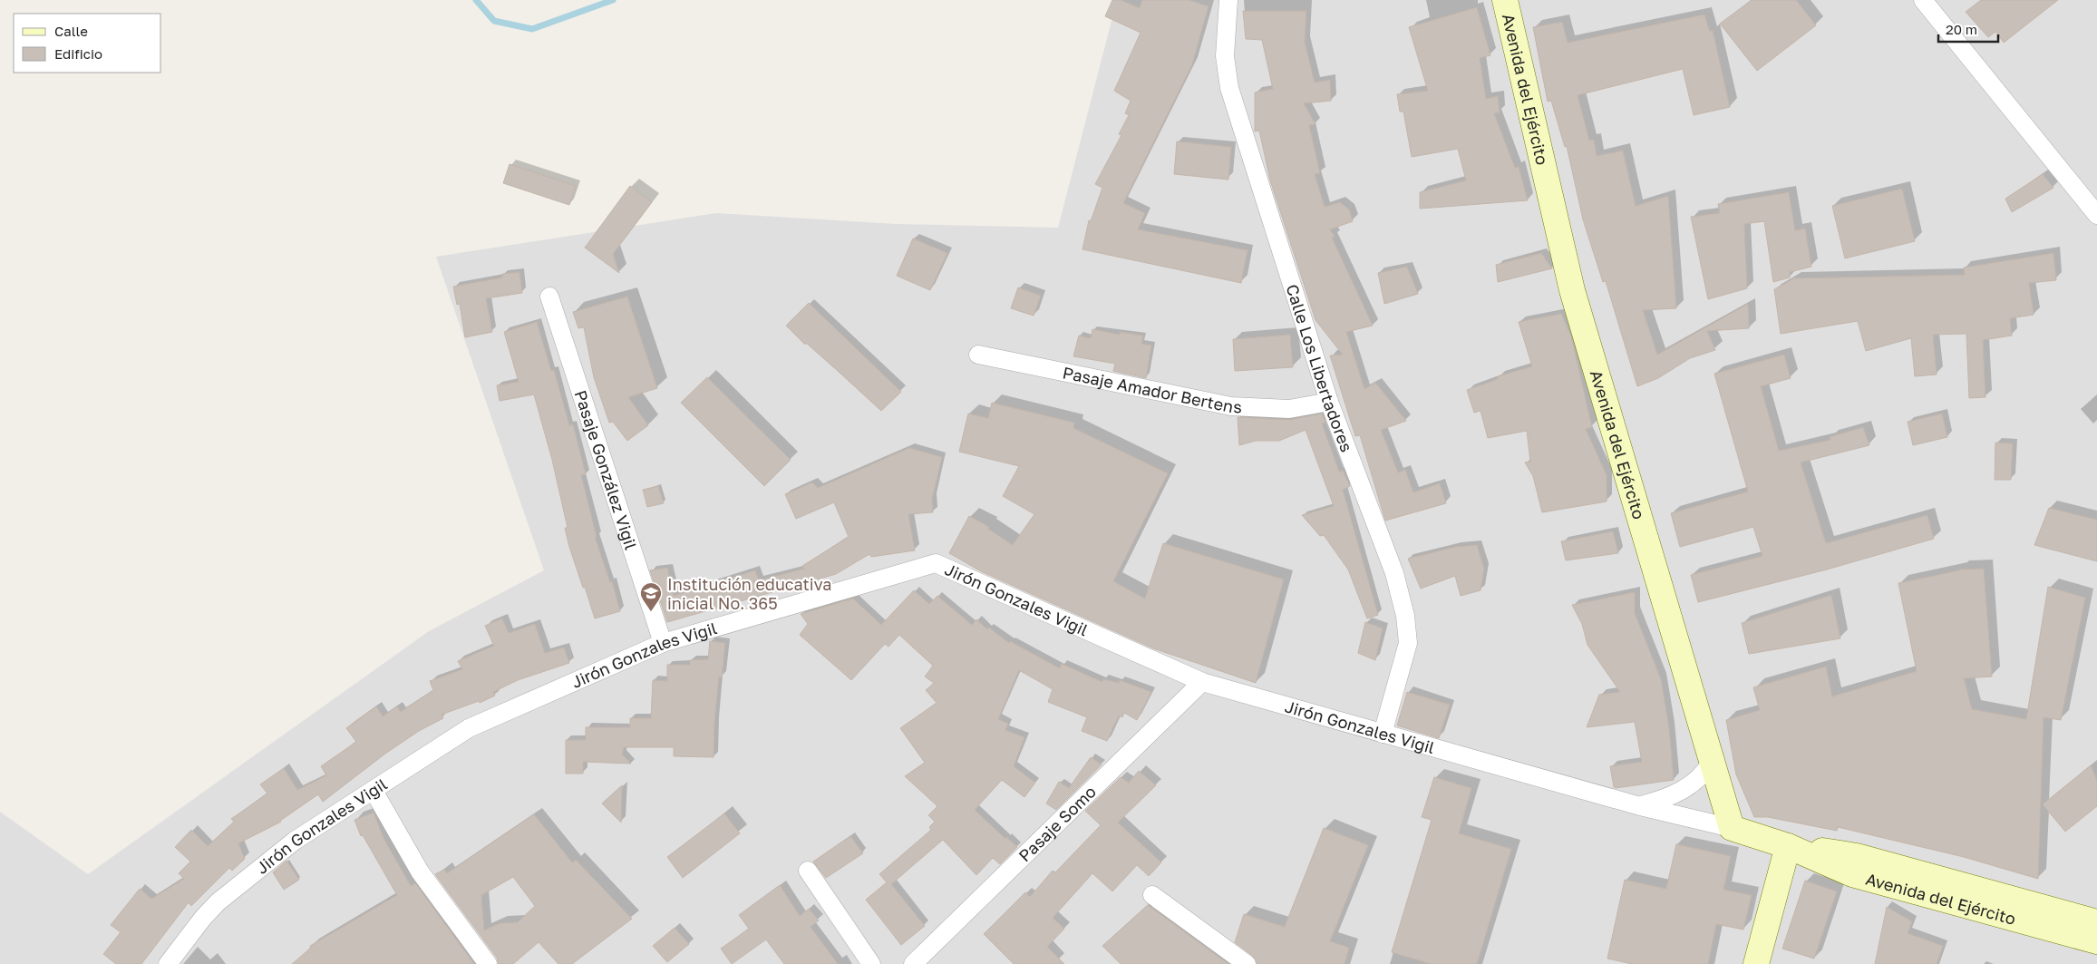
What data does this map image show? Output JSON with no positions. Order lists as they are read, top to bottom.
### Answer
{
  "streets": {
    "main road": ["Avenida del Ejército"],
    "street": [
      "Calle Los Libertadores",
      "Pasaje Amador Bertens",
      "Pasaje González Vigil",
      "Jirón Gonzales Vigil",
      "Pasaje Somo"
    ]
  },
  "crossings": [
    ["Avenida del Ejército", "Jirón Gonzales Vigil"],
    ["Calle Los Libertadores", "Pasaje Amador Bertens"],
    ["Calle Los Libertadores", "Jirón Gonzales Vigil"],
    ["Pasaje González Vigil", "Jirón Gonzales Vigil"],
    ["Jirón Gonzales Vigil", "Pasaje Somo"]
  ],
  "places": {
    "school or university": ["Institución educativa inicial No. 365"]
  },
  "legend": ["Calle", "Edificio"],
  "scale_bar": "20 m"
}
